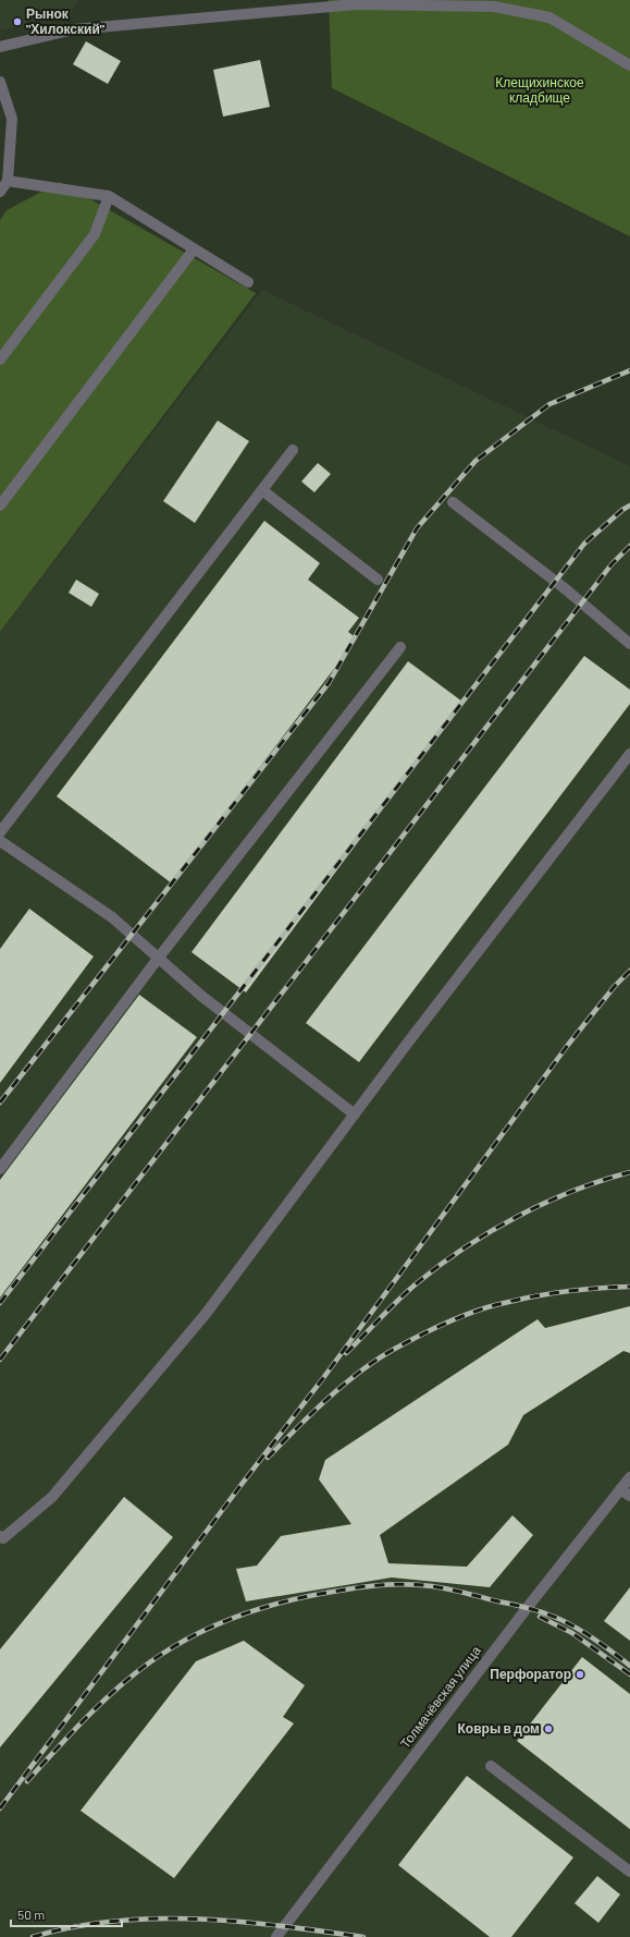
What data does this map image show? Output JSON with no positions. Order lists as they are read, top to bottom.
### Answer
{
  "streets": {
    "street": ["Толмачёвская улица"]
  },
  "parks": ["Клещихинское кладбище"],
  "places": ["Рынок \"Хилокский\"", "Перфоратор", "Ковры в дом"],
  "scale_bar": "50 m"
}
